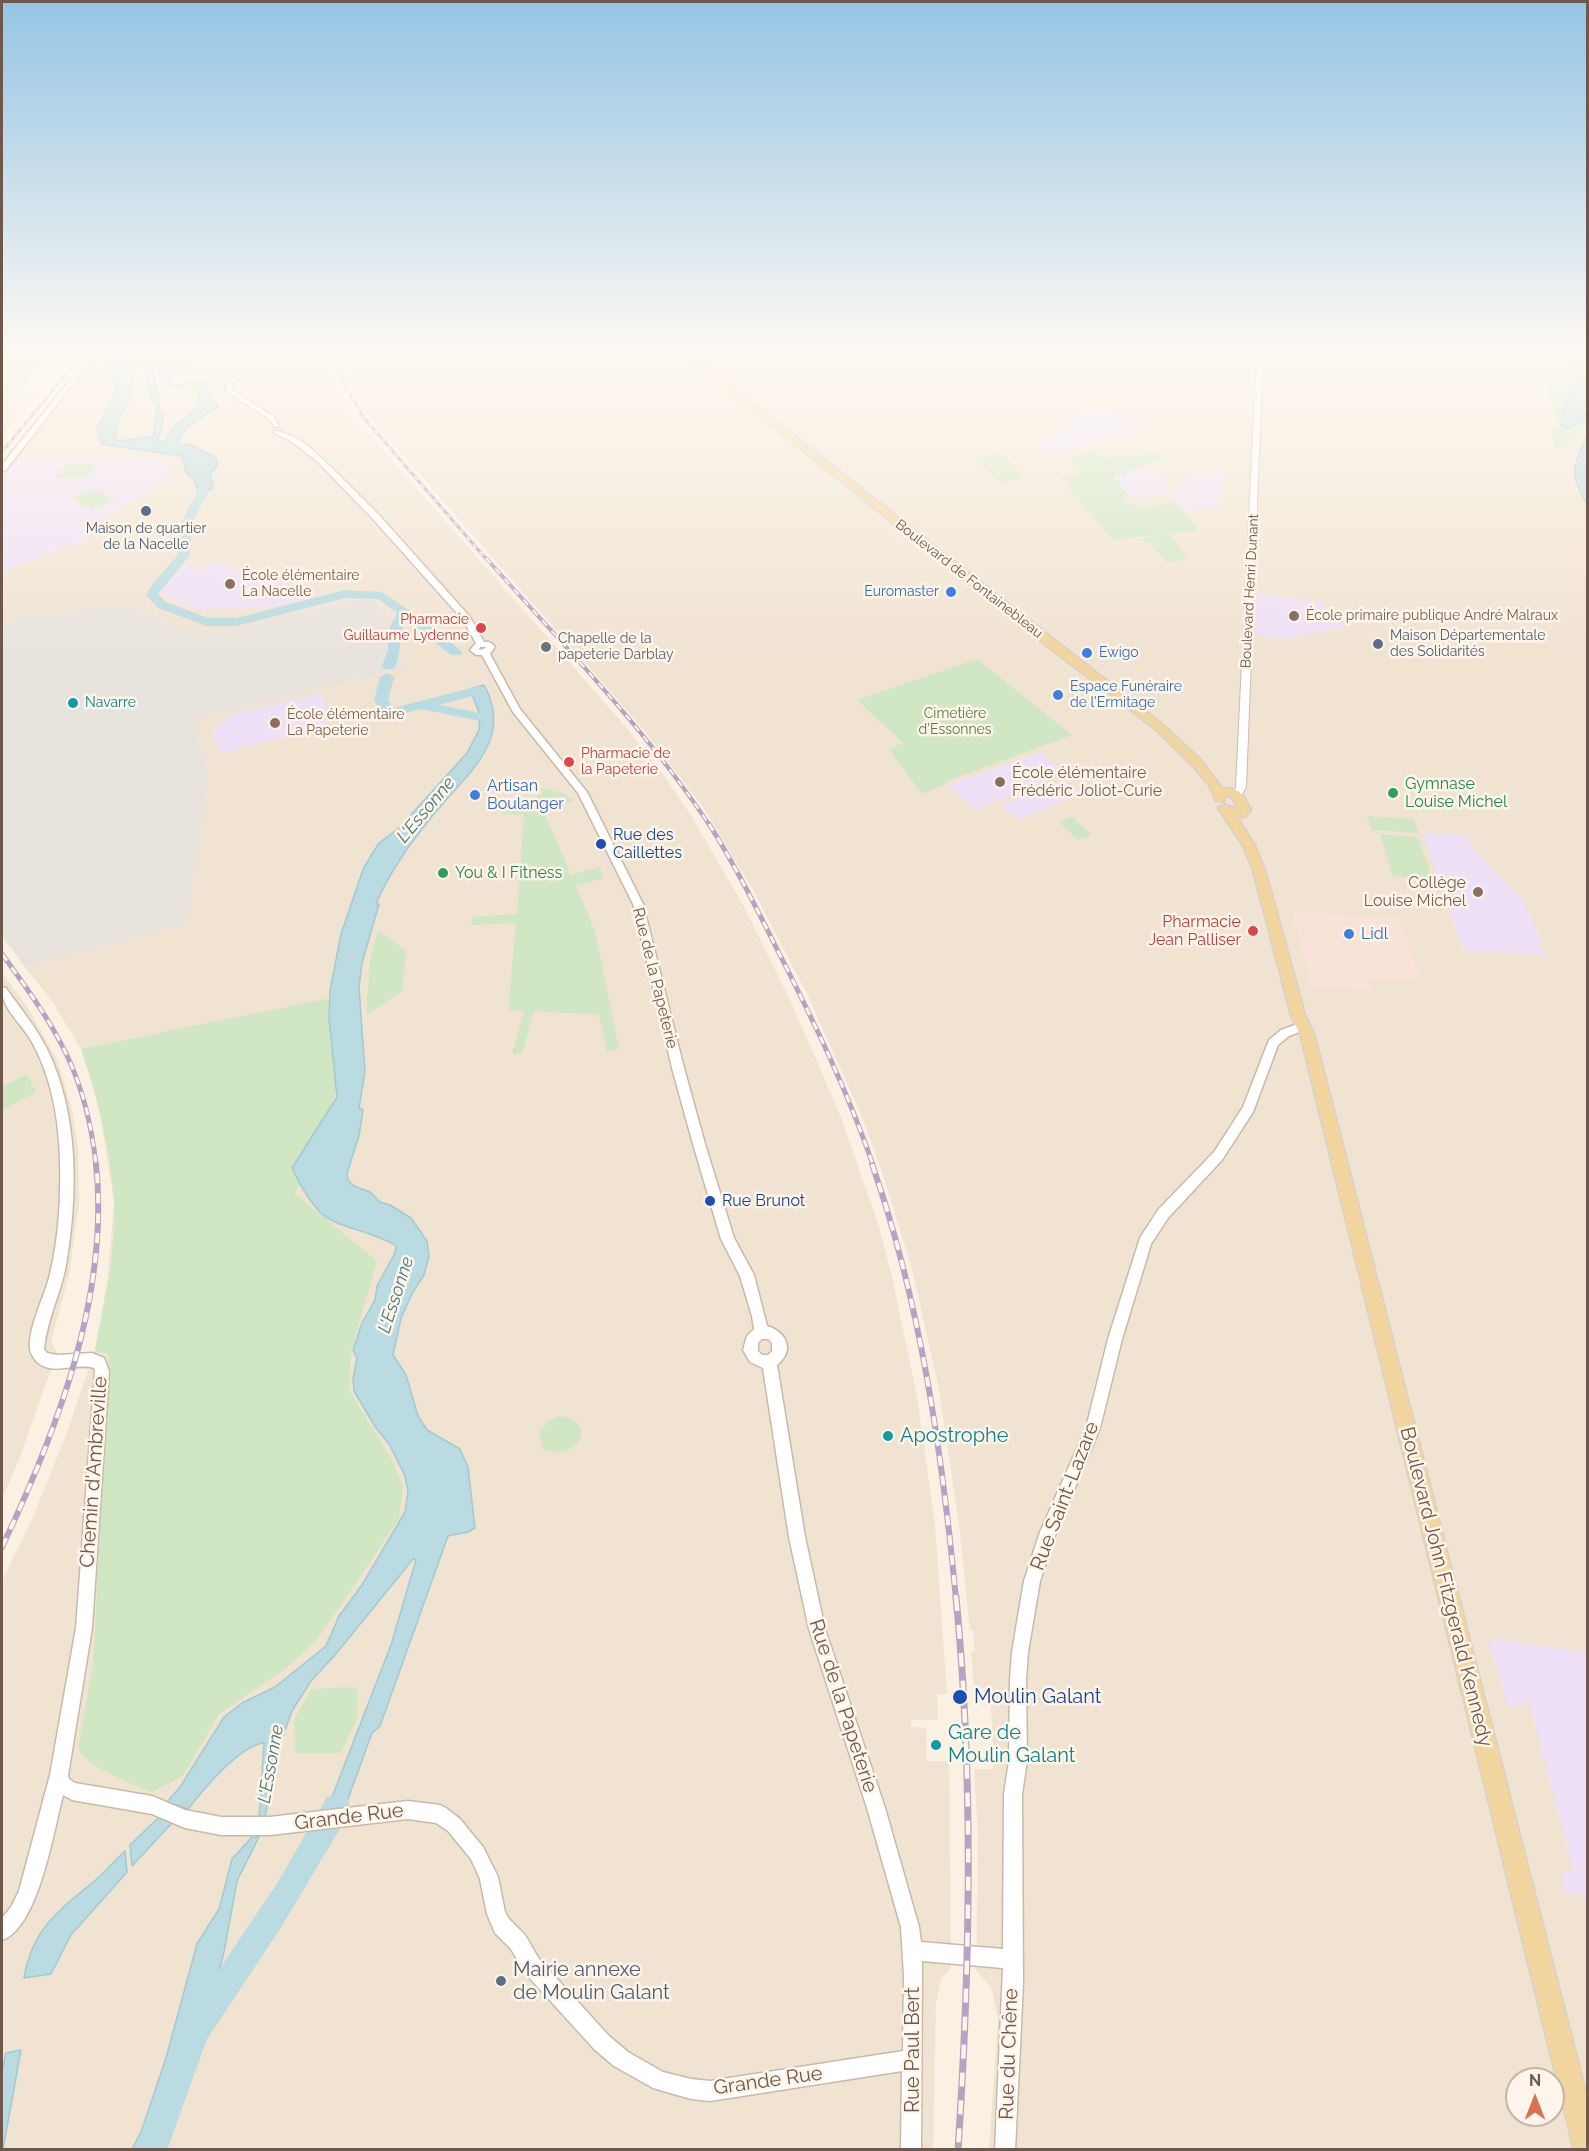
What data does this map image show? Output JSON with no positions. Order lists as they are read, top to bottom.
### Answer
{
  "streets": {
    "main road": ["Boulevard de Fontainebleau", "Boulevard Henri Dunant", "Boulevard John Fitzgerald Kennedy"],
    "street": [
      "Rue de la Papeterie",
      "Chemin d'Ambreville",
      "Rue Saint-Lazare",
      "Grande Rue",
      "Rue Paul Bert",
      "Rue du Chêne"
    ]
  },
  "crossings": [
    ["Boulevard de Fontainebleau", "Boulevard John Fitzgerald Kennedy"],
    ["Boulevard Henri Dunant", "Boulevard John Fitzgerald Kennedy"],
    ["Rue de la Papeterie", "Rue Paul Bert"],
    ["Chemin d'Ambreville", "Grande Rue"],
    ["Rue Saint-Lazare", "Boulevard John Fitzgerald Kennedy"],
    ["Rue Saint-Lazare", "Rue du Chêne"],
    ["Grande Rue", "Rue Paul Bert"]
  ],
  "water": ["L'Essonne"],
  "parks": ["Cimetière d'Essonnes"],
  "places": [
    "Maison de quartier de la Nacelle",
    "École élémentaire La Nacelle",
    "Euromaster",
    "École primaire publique André Malraux",
    "Pharmacie Guillaume Lydenne",
    "Maison Départementale des Solidarités",
    "Chapelle de la papeterie Darblay",
    "Ewigo",
    "Espace Funéraire de l'Ermitage",
    "Navarre",
    "École élémentaire La Papeterie",
    "Pharmacie de la Papeterie",
    "École élémentaire Frédéric Joliot-Curie",
    "Gymnase Louise Michel",
    "Artisan Boulanger",
    "Rue des Caillettes",
    "You & I Fitness",
    "Collège Louise Michel",
    "Pharmacie Jean Palliser",
    "Lidl",
    "Rue Brunot",
    "Apostrophe",
    "Moulin Galant",
    "Gare de Moulin Galant",
    "Mairie annexe de Moulin Galant"
  ],
  "north": "top"
}
